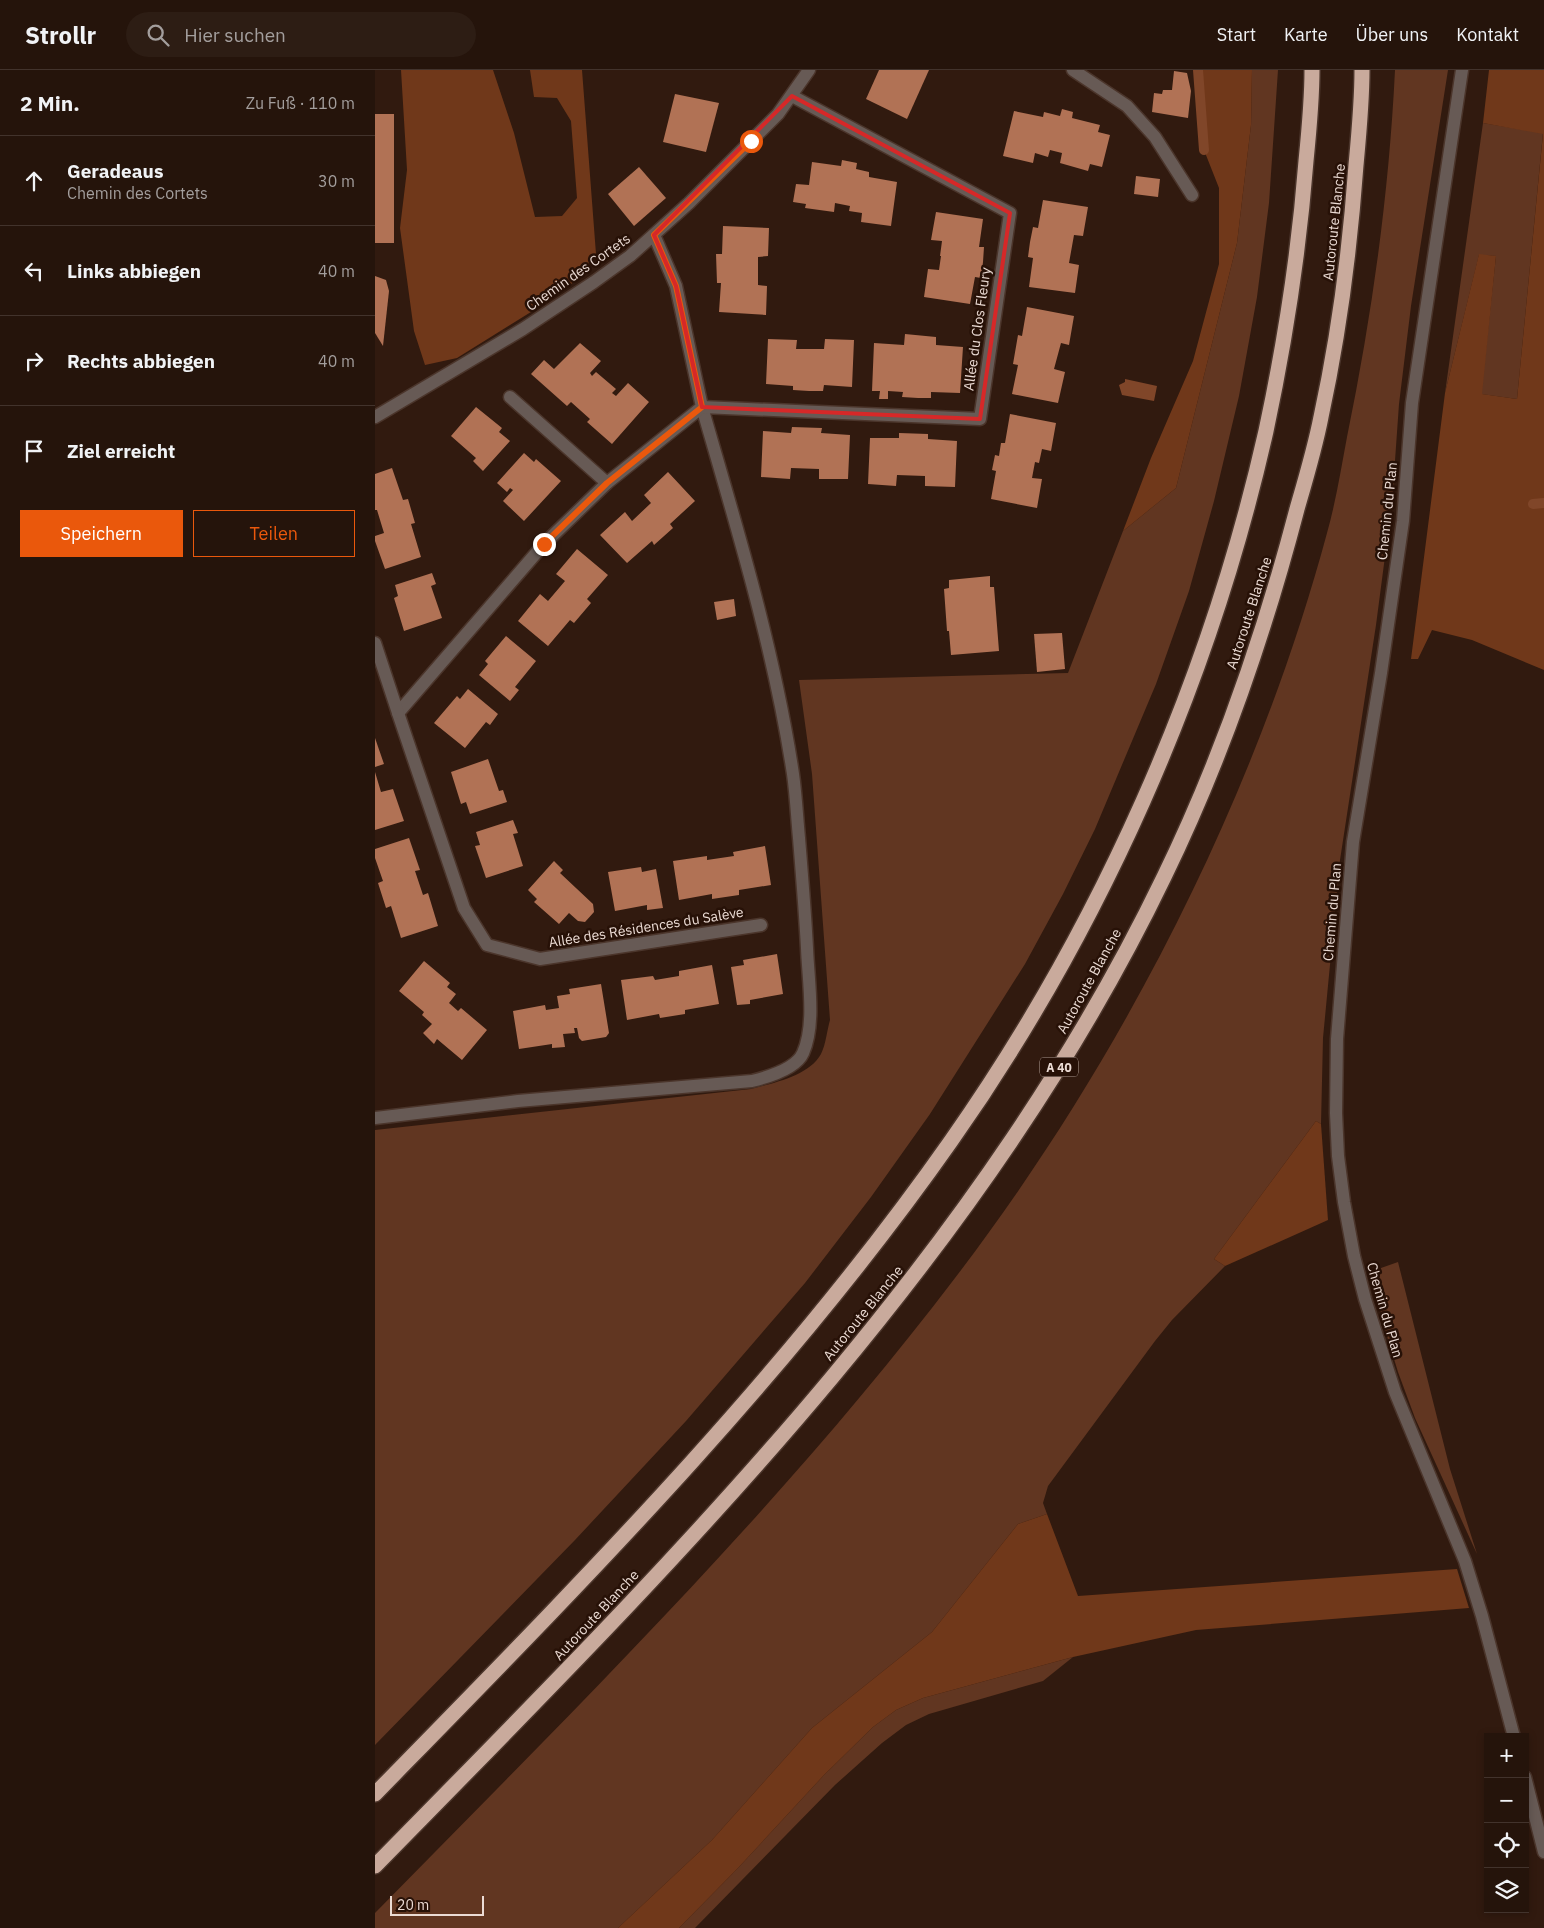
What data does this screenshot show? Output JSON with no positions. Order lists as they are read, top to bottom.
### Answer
{
  "streets": {
    "highway": ["Autoroute Blanche", "A 40"],
    "street": [
      "Chemin des Cortets",
      "Allée du Clos Fleury",
      "Chemin du Plan",
      "Allée des Résidences du Salève"
    ]
  },
  "crossings": [
    ["Chemin des Cortets", "Allée du Clos Fleury"]
  ],
  "scale_bar": "20 m",
  "page": {
    "header": "Strollr",
    "search": "Hier suchen",
    "nav": [
      "Start",
      "Karte",
      "Über uns",
      "Kontakt"
    ],
    "heading": ["2 Min.", "Zu Fuß · 110 m"],
    "list": [
      ["Geradeaus", "Chemin des Cortets", "30 m"],
      ["Links abbiegen", "40 m"],
      ["Rechts abbiegen", "40 m"],
      "Ziel erreicht"
    ],
    "buttons": ["Speichern", "Teilen"],
    "map_buttons": ["+", "−"],
    "scale": "20 m"
  }
}
